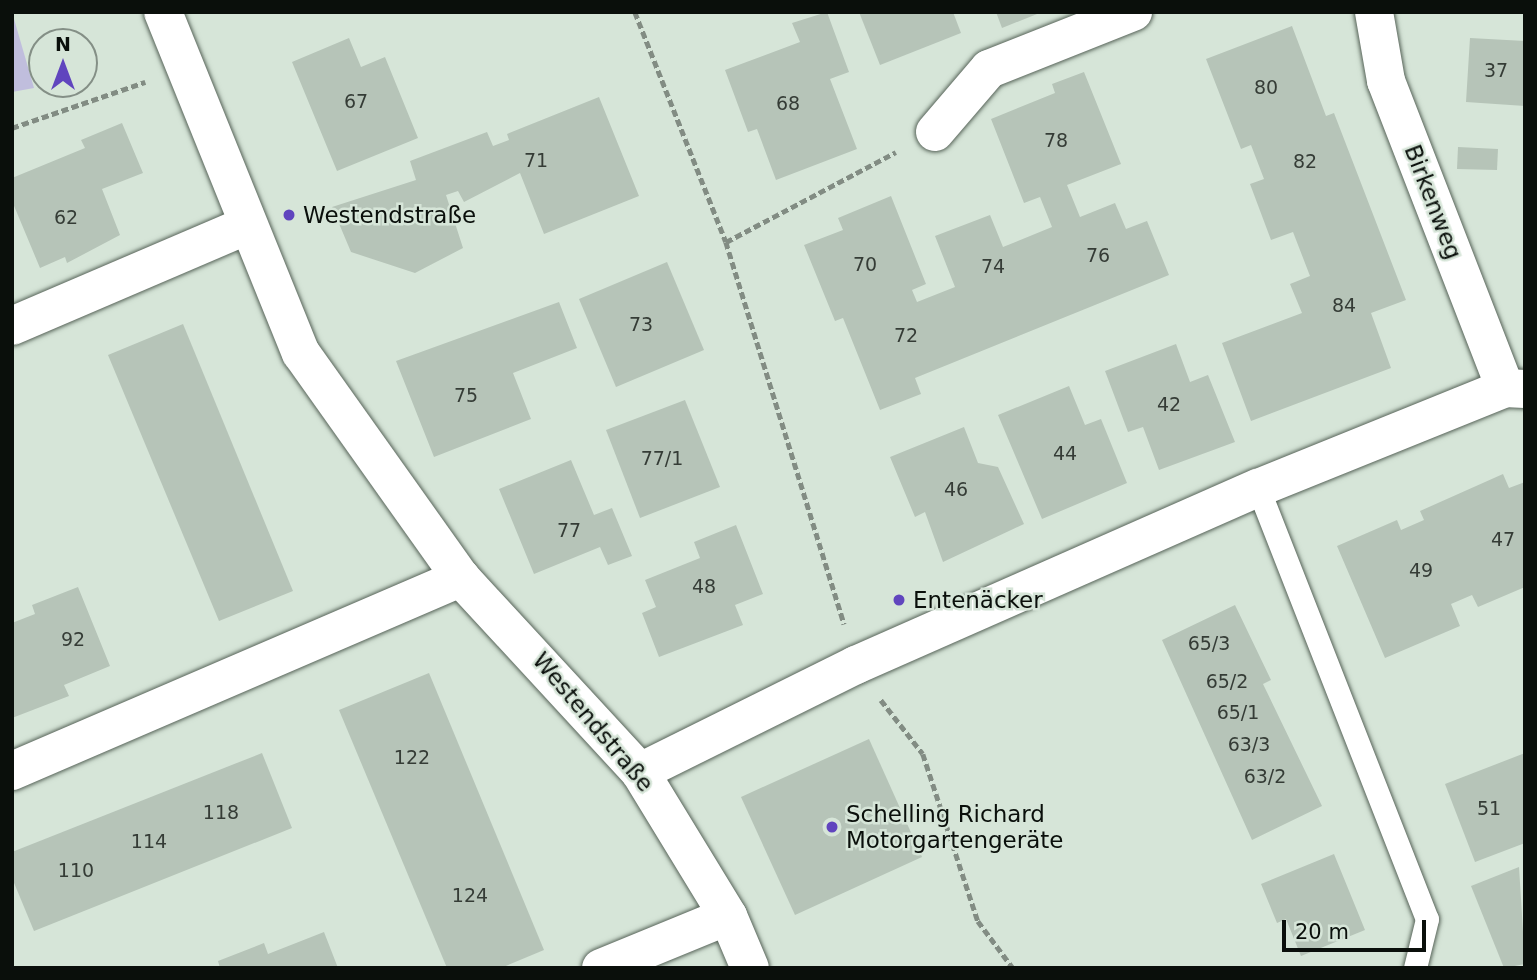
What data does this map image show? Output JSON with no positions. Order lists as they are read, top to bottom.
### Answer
{
  "streets": {
    "street": ["Birkenweg", "Westendstraße"]
  },
  "places": ["Westendstraße", "Entenäcker", "Schelling Richard Motorgartengeräte"],
  "house_numbers": [
    "37",
    "80",
    "67",
    "68",
    "78",
    "71",
    "82",
    "62",
    "76",
    "70",
    "74",
    "84",
    "73",
    "72",
    "75",
    "42",
    "44",
    "77/1",
    "46",
    "77",
    "47",
    "49",
    "48",
    "92",
    "65/3",
    "65/2",
    "65/1",
    "63/3",
    "122",
    "63/2",
    "51",
    "118",
    "114",
    "110",
    "124"
  ],
  "scale_bar": "20 m",
  "north": "top"
}
